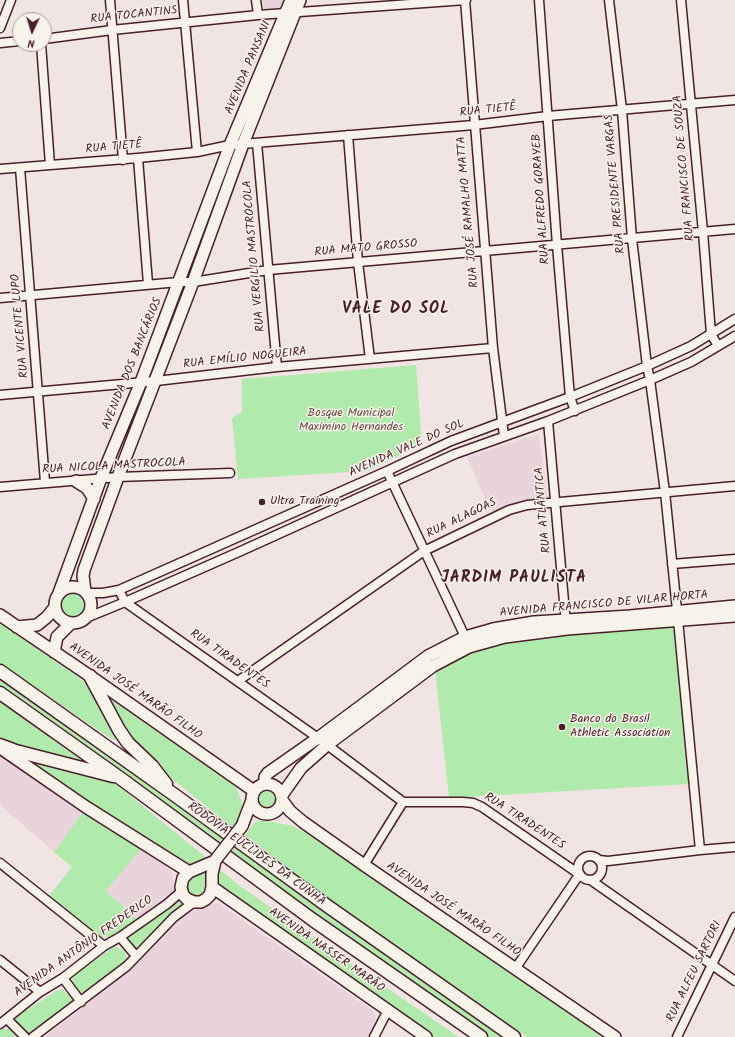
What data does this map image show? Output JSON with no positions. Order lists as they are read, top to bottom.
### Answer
{
  "streets": {
    "highway": ["RODOVIA EUCLIDES DA CUNHA"],
    "main road": [
      "AVENIDA PANSANI",
      "AVENIDA DOS BANCÁRIOS",
      "AVENIDA FRANCISCO DE VILAR HORTA",
      "AVENIDA JOSÉ MARÃO FILHO",
      "AVENIDA NASSER MARÃO"
    ],
    "street": [
      "RUA TOCANTINS",
      "RUA TIETÊ",
      "RUA FRANCISCO DE SOUZA",
      "RUA PRESIDENTE VARGAS",
      "RUA ALFREDO GORAYEB",
      "RUA JOSÉ RAMALHO MATTA",
      "RUA MATO GROSSO",
      "RUA VERGILIO MASTROCOLA",
      "RUA VICENTE LUPO",
      "RUA EMÍLIO NOGUEIRA",
      "AVENIDA VALE DO SOL",
      "RUA NICOLA MASTROCOLA",
      "RUA ATLÂNTICA",
      "RUA ALAGOAS",
      "RUA TIRADENTES",
      "AVENIDA ANTÔNIO FREDERICO",
      "RUA ALFEU SARTORI"
    ]
  },
  "crossings": [
    ["RUA TOCANTINS", "AVENIDA PANSANI"],
    ["RUA TOCANTINS", "RUA JOSÉ RAMALHO MATTA"],
    ["AVENIDA PANSANI", "RUA TIETÊ"],
    ["AVENIDA PANSANI", "AVENIDA DOS BANCÁRIOS"],
    ["RUA TIETÊ", "RUA FRANCISCO DE SOUZA"],
    ["RUA TIETÊ", "RUA PRESIDENTE VARGAS"],
    ["RUA TIETÊ", "RUA ALFREDO GORAYEB"],
    ["RUA TIETÊ", "RUA JOSÉ RAMALHO MATTA"],
    ["RUA TIETÊ", "RUA VERGILIO MASTROCOLA"],
    ["RUA TIETÊ", "RUA VICENTE LUPO"],
    ["RUA TIETÊ", "AVENIDA DOS BANCÁRIOS"],
    ["RUA FRANCISCO DE SOUZA", "RUA MATO GROSSO"],
    ["RUA FRANCISCO DE SOUZA", "AVENIDA VALE DO SOL"],
    ["RUA PRESIDENTE VARGAS", "RUA MATO GROSSO"],
    ["RUA PRESIDENTE VARGAS", "AVENIDA VALE DO SOL"],
    ["RUA PRESIDENTE VARGAS", "RUA ALAGOAS"],
    ["RUA PRESIDENTE VARGAS", "AVENIDA FRANCISCO DE VILAR HORTA"],
    ["RUA ALFREDO GORAYEB", "RUA MATO GROSSO"],
    ["RUA ALFREDO GORAYEB", "AVENIDA VALE DO SOL"],
    ["RUA JOSÉ RAMALHO MATTA", "RUA MATO GROSSO"],
    ["RUA JOSÉ RAMALHO MATTA", "RUA EMÍLIO NOGUEIRA"],
    ["RUA JOSÉ RAMALHO MATTA", "AVENIDA VALE DO SOL"],
    ["RUA MATO GROSSO", "RUA VERGILIO MASTROCOLA"],
    ["RUA MATO GROSSO", "RUA VICENTE LUPO"],
    ["RUA MATO GROSSO", "AVENIDA DOS BANCÁRIOS"],
    ["RUA VERGILIO MASTROCOLA", "RUA EMÍLIO NOGUEIRA"],
    ["RUA VICENTE LUPO", "RUA EMÍLIO NOGUEIRA"],
    ["RUA VICENTE LUPO", "RUA NICOLA MASTROCOLA"],
    ["RUA EMÍLIO NOGUEIRA", "AVENIDA DOS BANCÁRIOS"],
    ["AVENIDA DOS BANCÁRIOS", "AVENIDA VALE DO SOL"],
    ["AVENIDA DOS BANCÁRIOS", "RUA NICOLA MASTROCOLA"],
    ["AVENIDA VALE DO SOL", "RUA ATLÂNTICA"],
    ["AVENIDA VALE DO SOL", "RUA TIRADENTES"],
    ["RUA ATLÂNTICA", "RUA ALAGOAS"],
    ["RUA ATLÂNTICA", "AVENIDA FRANCISCO DE VILAR HORTA"],
    ["RUA ALAGOAS", "RUA TIRADENTES"],
    ["AVENIDA FRANCISCO DE VILAR HORTA", "RUA TIRADENTES"],
    ["AVENIDA FRANCISCO DE VILAR HORTA", "AVENIDA JOSÉ MARÃO FILHO"]
  ],
  "districts": ["VALE DO SOL", "JARDIM PAULISTA"],
  "parks": ["Bosque Municipal Maximino Hernandes"],
  "places": ["Ultra Training", "Banco do Brasil Athletic Association"],
  "north": "bottom"
}
